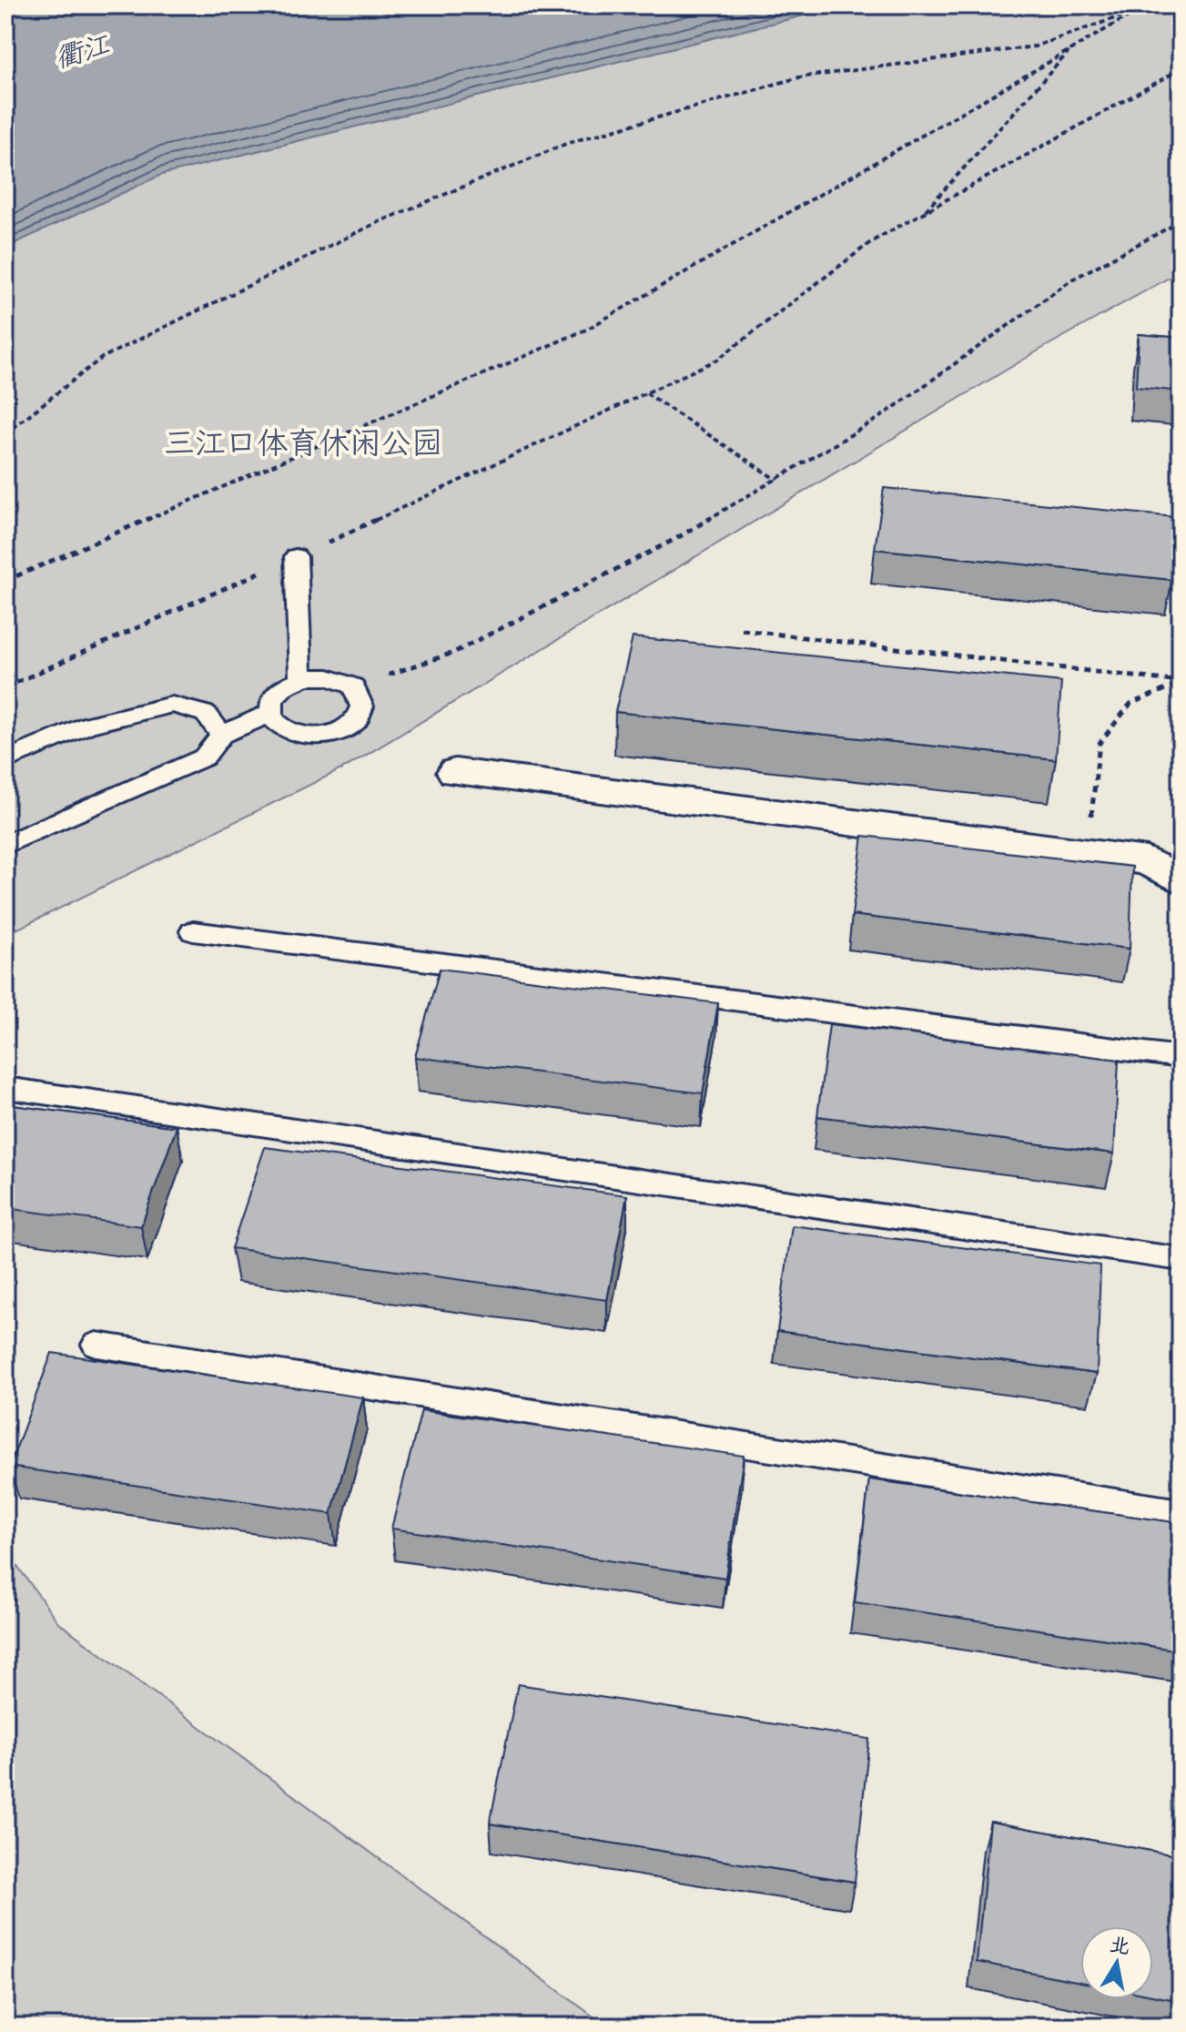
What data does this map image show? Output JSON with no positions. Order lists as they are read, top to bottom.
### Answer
{
  "water": ["衢江"],
  "parks": ["三江口体育休闲公园"],
  "north": "top"
}
